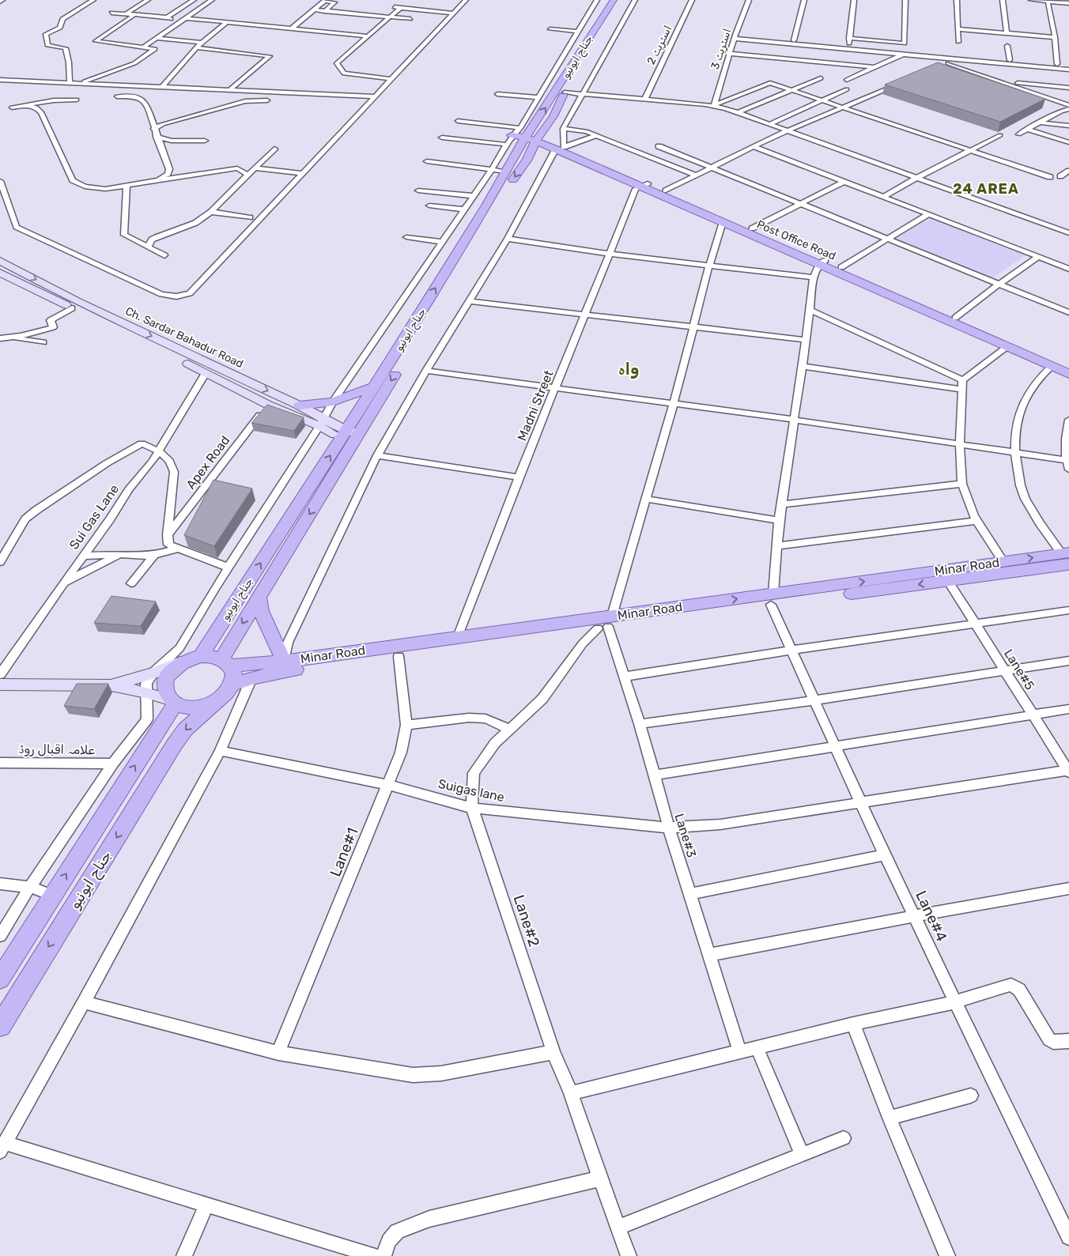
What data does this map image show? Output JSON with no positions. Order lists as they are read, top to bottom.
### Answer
{
  "streets": {
    "main road": [
      "جناح ایونیو",
      "Post Office Road",
      "Ch. Sardar Bahadur Road",
      "Minar Road"
    ],
    "street": [
      "اسٹریٹ 2",
      "اسٹریٹ 3",
      "Madni Street",
      "Apex Road",
      "Sui Gas Lane",
      "Lane#5",
      "علامہ اقبال روڈ",
      "Suigas lane",
      "Lane#3",
      "Lane#1",
      "Lane#4",
      "Lane#2"
    ]
  },
  "crossings": [
    ["جناح ایونیو", "Post Office Road"],
    ["جناح ایونیو", "Ch. Sardar Bahadur Road"],
    ["جناح ایونیو", "Minar Road"],
    ["Post Office Road", "Madni Street"],
    ["Ch. Sardar Bahadur Road", "Apex Road"],
    ["Ch. Sardar Bahadur Road", "Sui Gas Lane"],
    ["Madni Street", "Minar Road"],
    ["Minar Road", "Lane#5"],
    ["Minar Road", "Lane#3"],
    ["Minar Road", "Lane#1"],
    ["Minar Road", "Lane#4"],
    ["Minar Road", "Lane#2"],
    ["Lane#5", "Suigas lane"],
    ["Suigas lane", "Lane#3"],
    ["Suigas lane", "Lane#1"],
    ["Suigas lane", "Lane#4"],
    ["Suigas lane", "Lane#2"],
    ["Lane#3", "Lane#2"]
  ],
  "districts": ["24 AREA", "واہ"]
}
